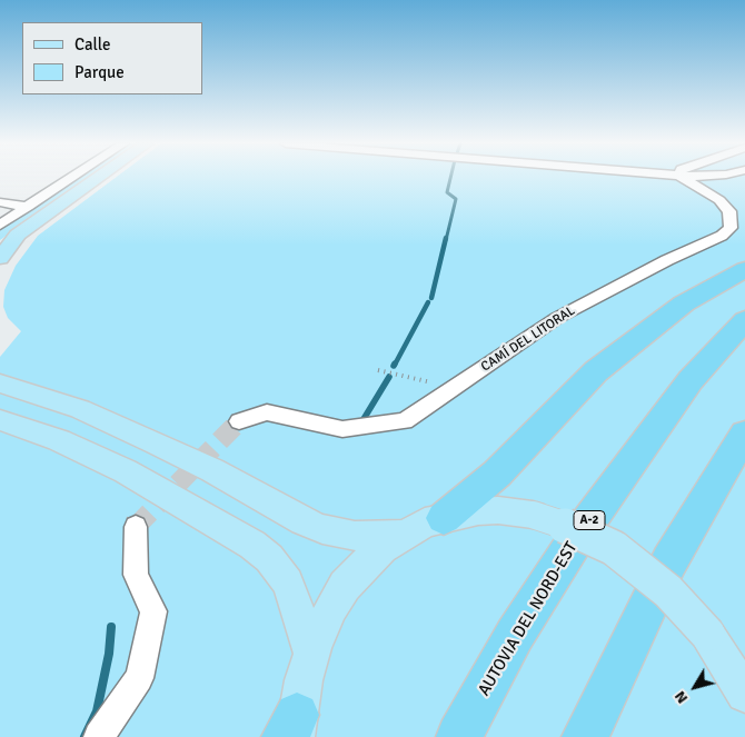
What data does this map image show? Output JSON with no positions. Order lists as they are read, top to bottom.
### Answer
{
  "streets": {
    "highway": ["A-2", "AUTOVIA DEL NORD-EST"],
    "street": ["CAMÍ DEL LITORAL"]
  },
  "legend": ["Calle", "Parque"],
  "north": "bottom left"
}
